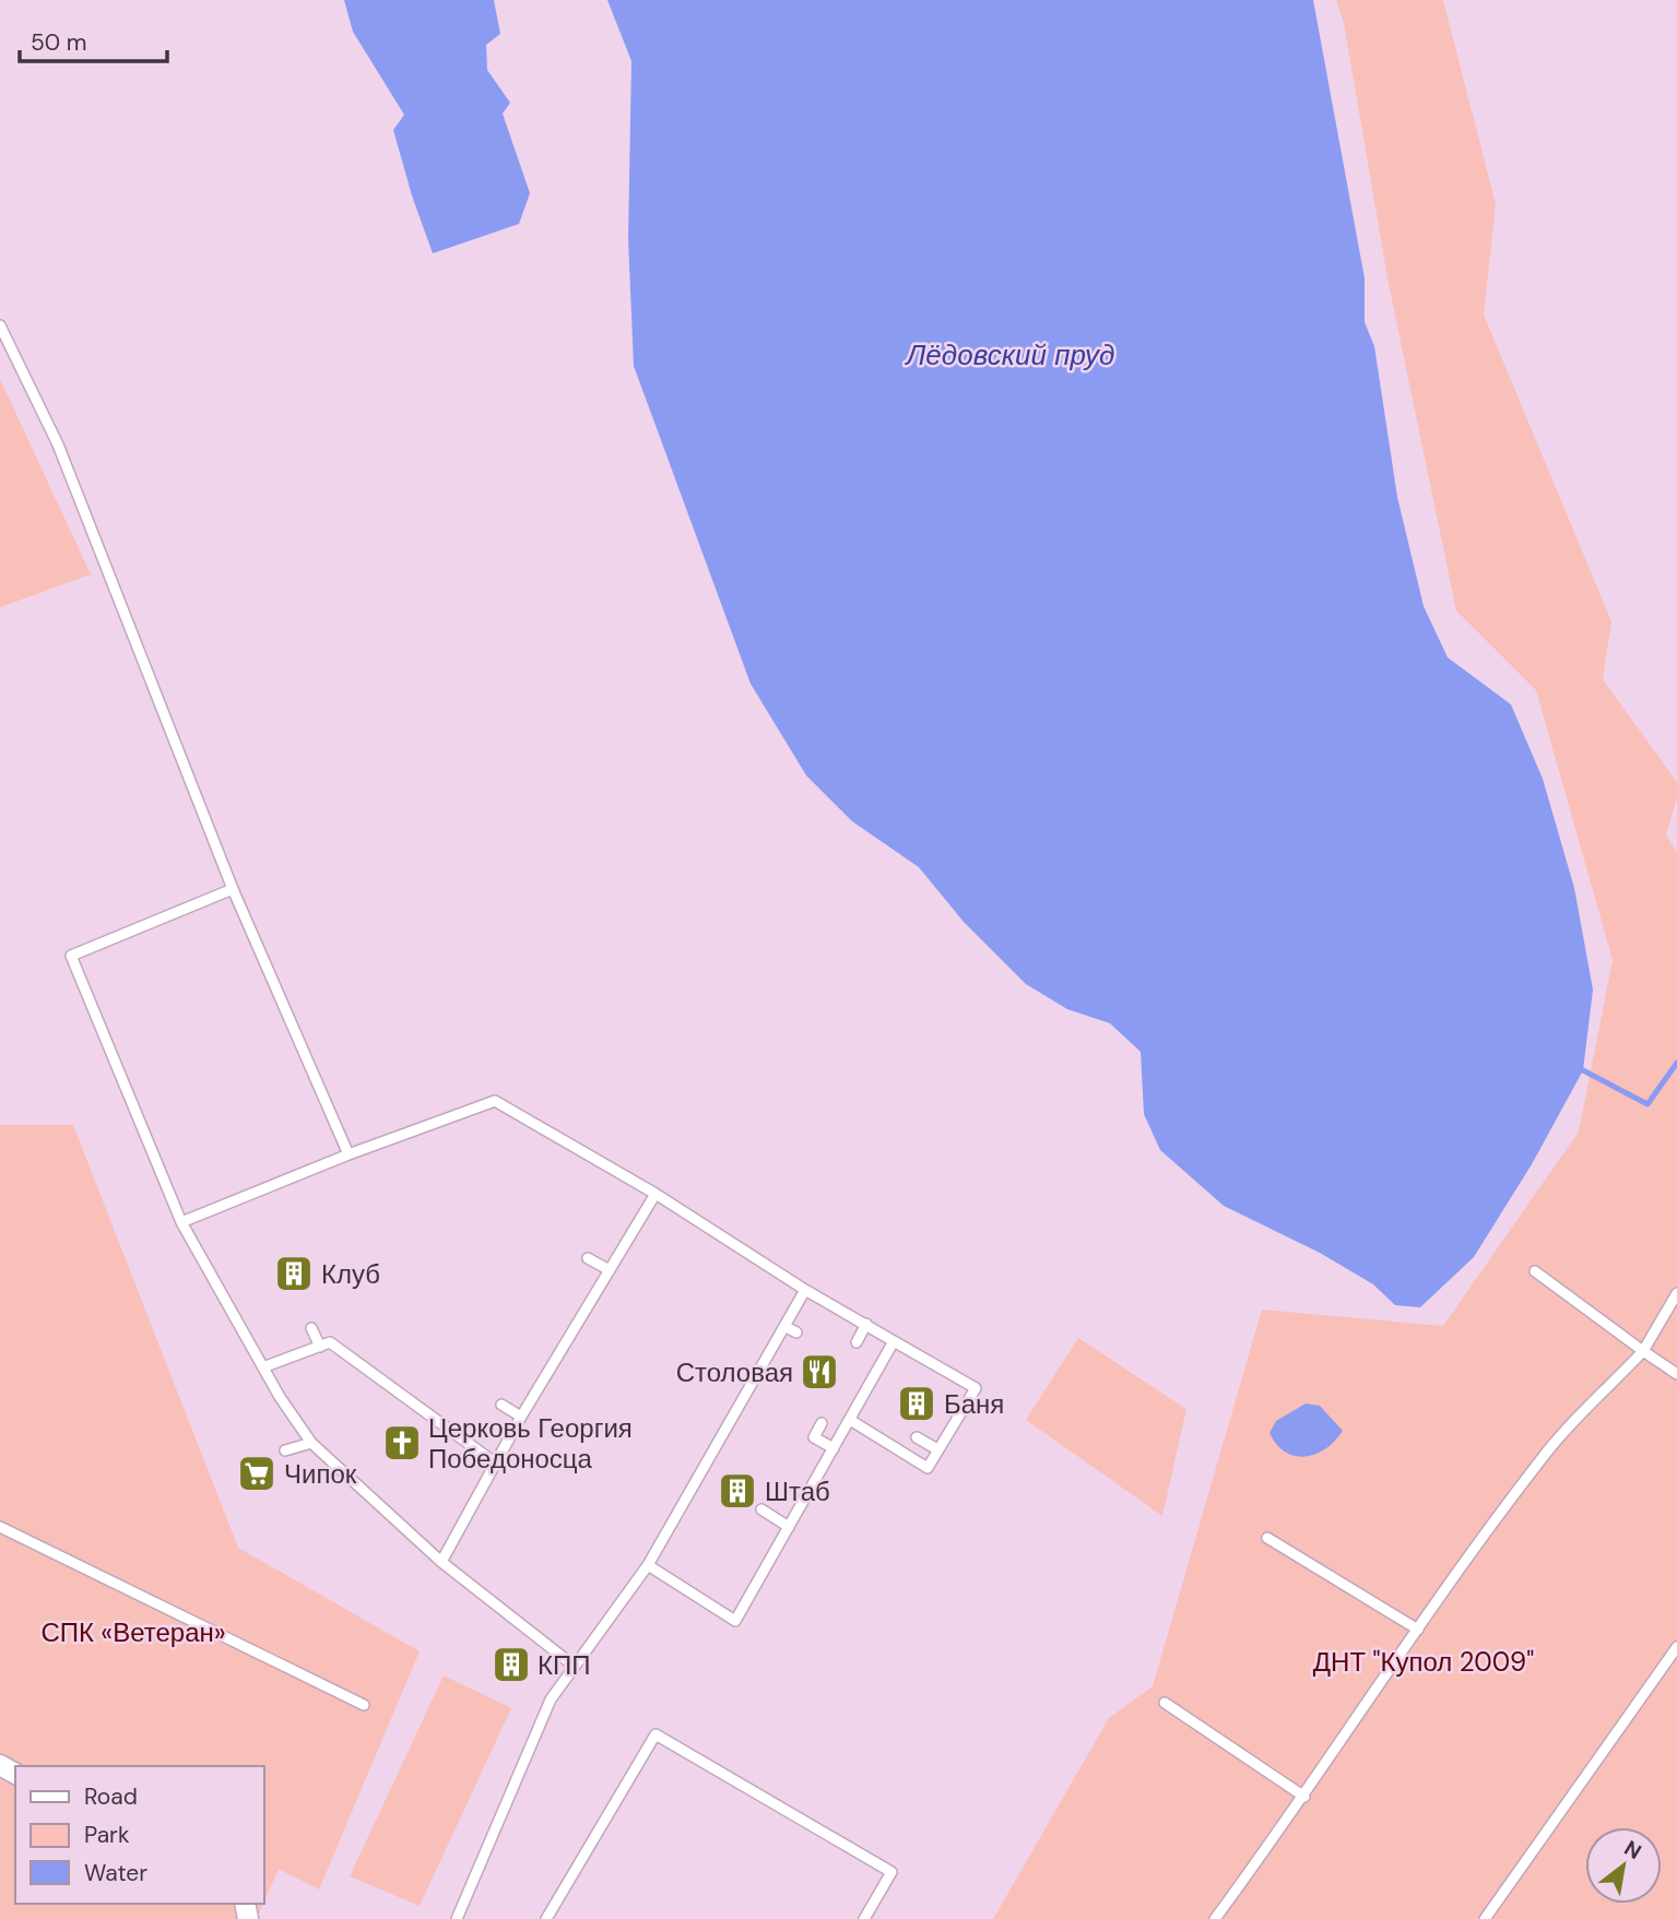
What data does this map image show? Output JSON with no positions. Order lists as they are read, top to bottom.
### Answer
{
  "water": ["Лёдовский пруд"],
  "parks": ["СПК «Ветеран»", "ДНТ \"Купол 2009\""],
  "places": {
    "building": [
      "Клуб",
      "Баня",
      "Штаб",
      "КПП"
    ],
    "restaurant": ["Столовая"],
    "church": ["Церковь Георгия Победоносца"],
    "supermarket": ["Чипок"]
  },
  "legend": ["Road", "Park", "Water"],
  "scale_bar": "50 m",
  "north": "top right"
}
